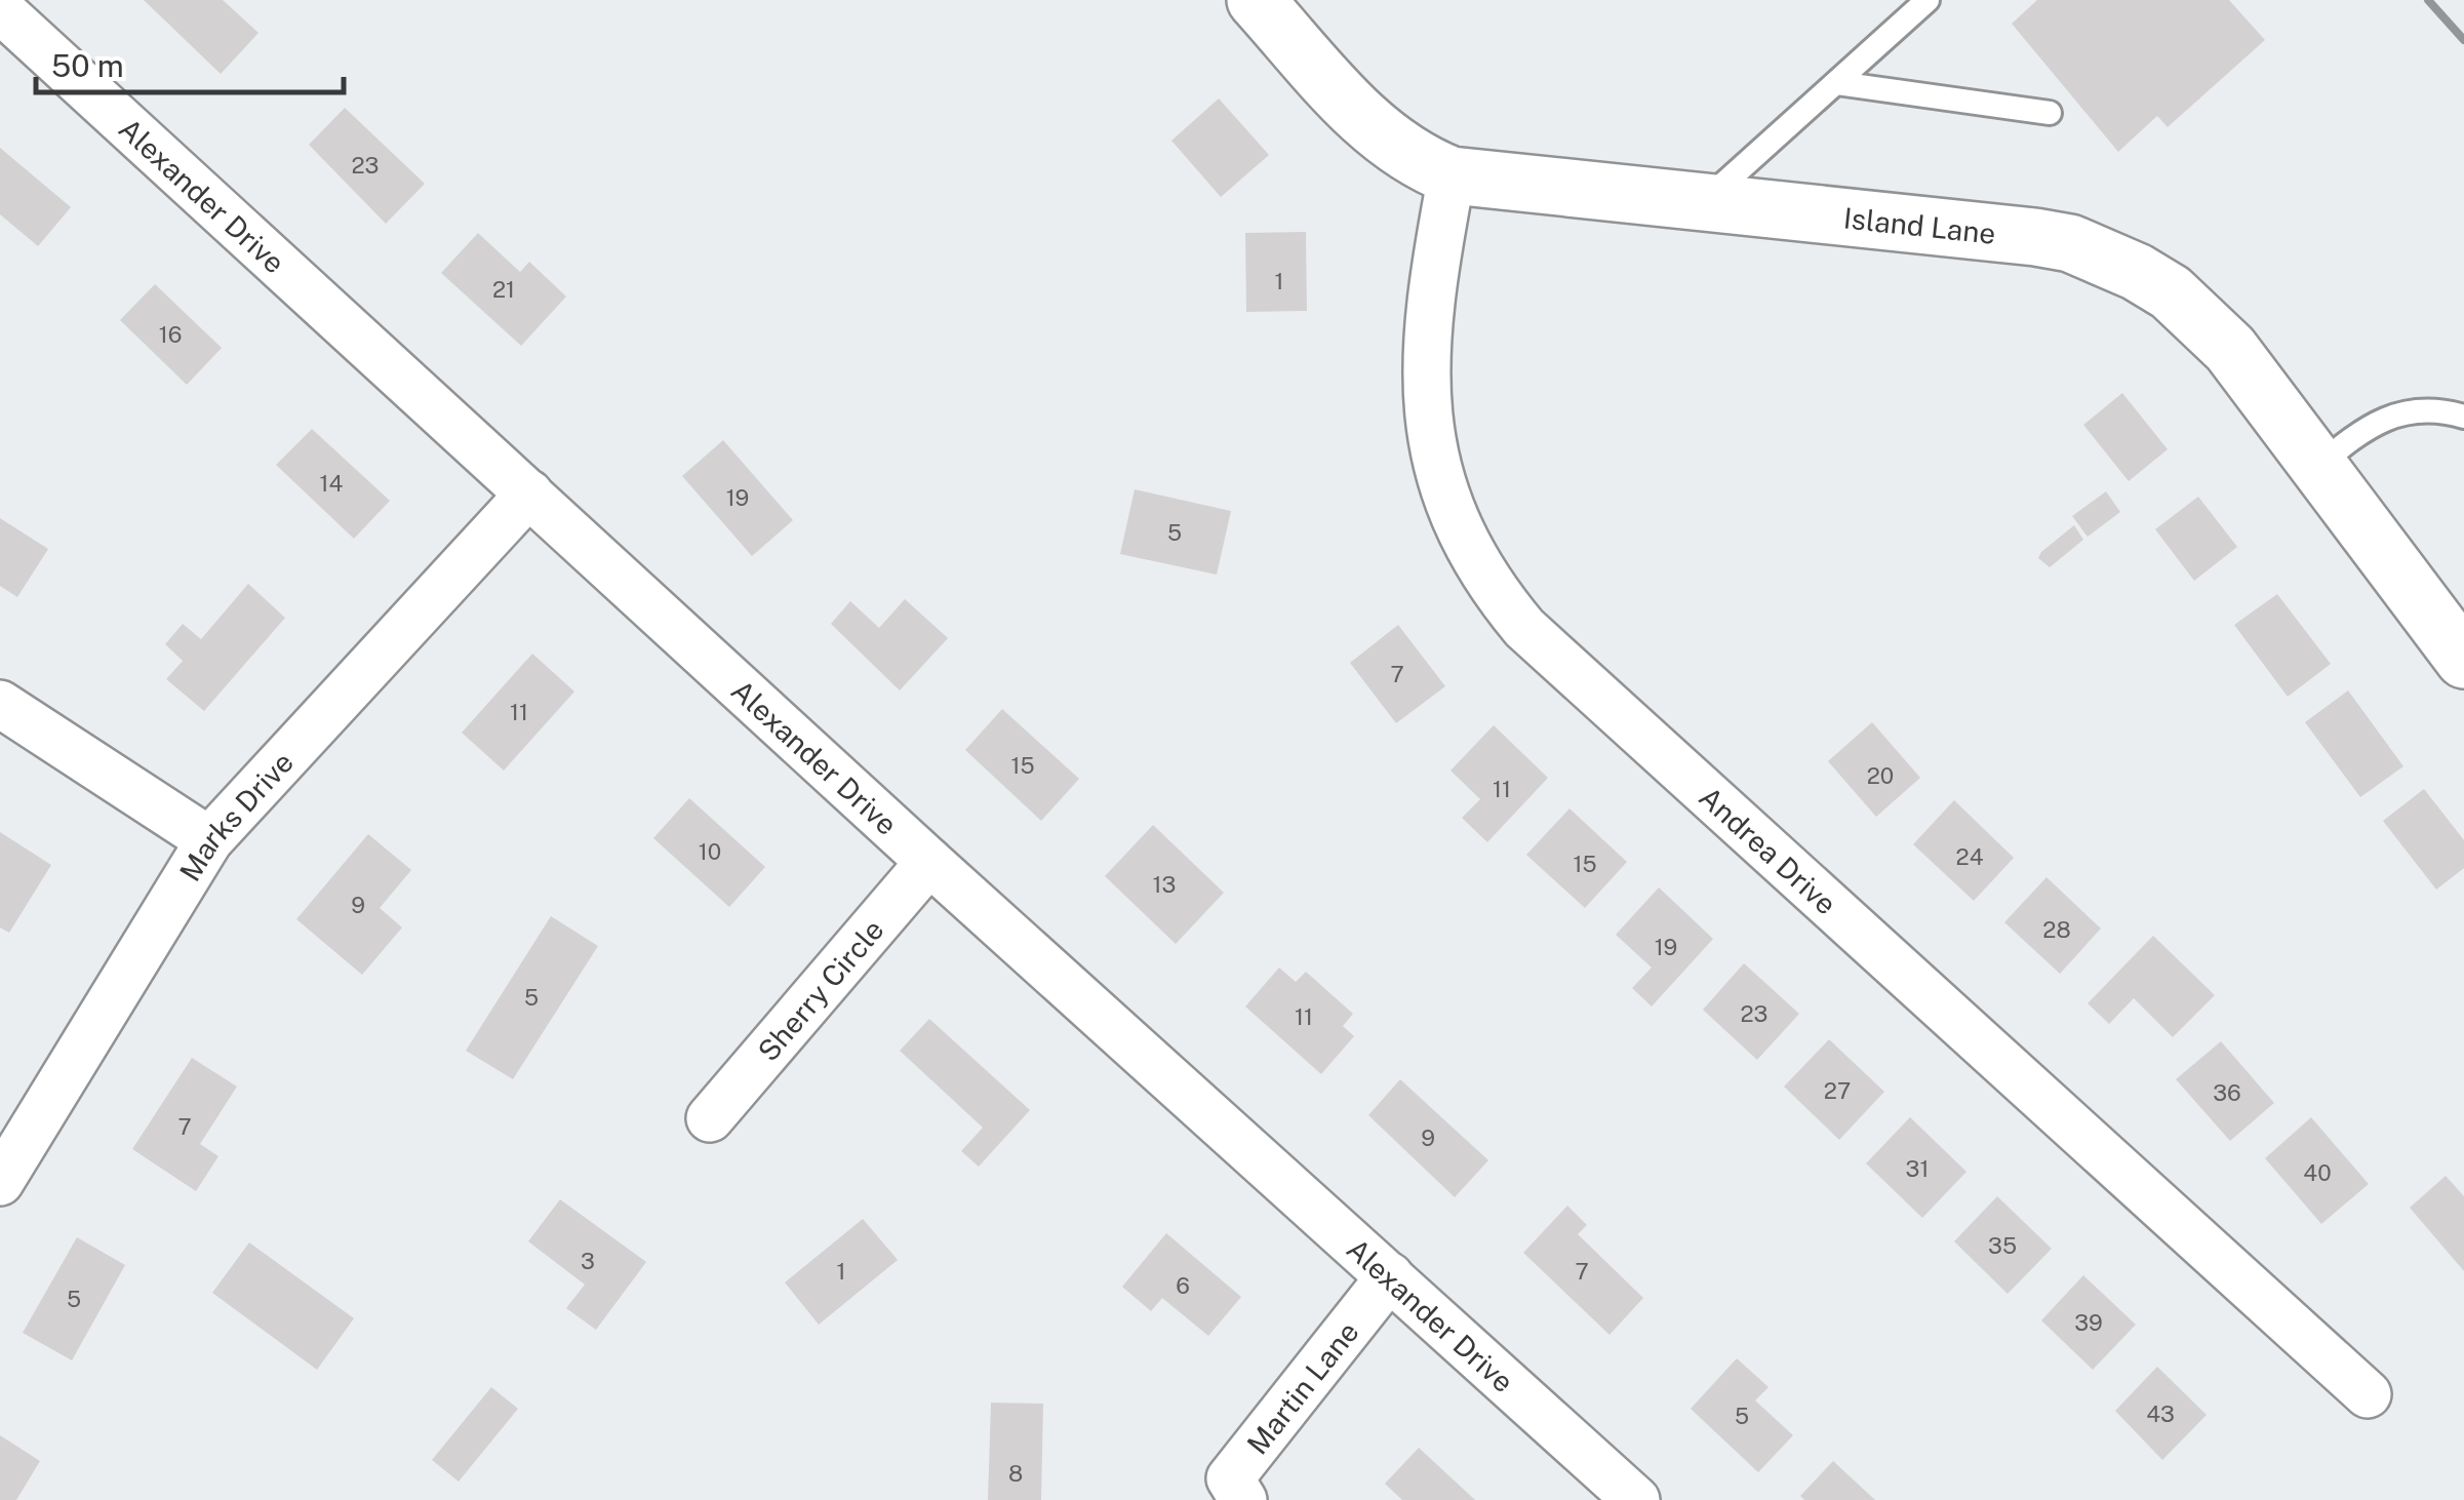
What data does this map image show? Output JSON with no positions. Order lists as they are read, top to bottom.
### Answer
{
  "streets": {
    "street": [
      "Alexander Drive",
      "Island Lane",
      "Marks Drive",
      "Andrea Drive",
      "Sherry Circle",
      "Martin Lane"
    ]
  },
  "crossings": [
    ["Alexander Drive", "Marks Drive"],
    ["Alexander Drive", "Sherry Circle"],
    ["Alexander Drive", "Martin Lane"],
    ["Island Lane", "Andrea Drive"]
  ],
  "house_numbers": [
    "23",
    "1",
    "21",
    "16",
    "14",
    "19",
    "5",
    "7",
    "11",
    "15",
    "20",
    "11",
    "10",
    "24",
    "15",
    "13",
    "9",
    "28",
    "19",
    "5",
    "23",
    "11",
    "27",
    "36",
    "7",
    "9",
    "31",
    "40",
    "35",
    "3",
    "1",
    "7",
    "6",
    "5",
    "39",
    "43",
    "5",
    "8"
  ],
  "scale_bar": "50 m"
}
